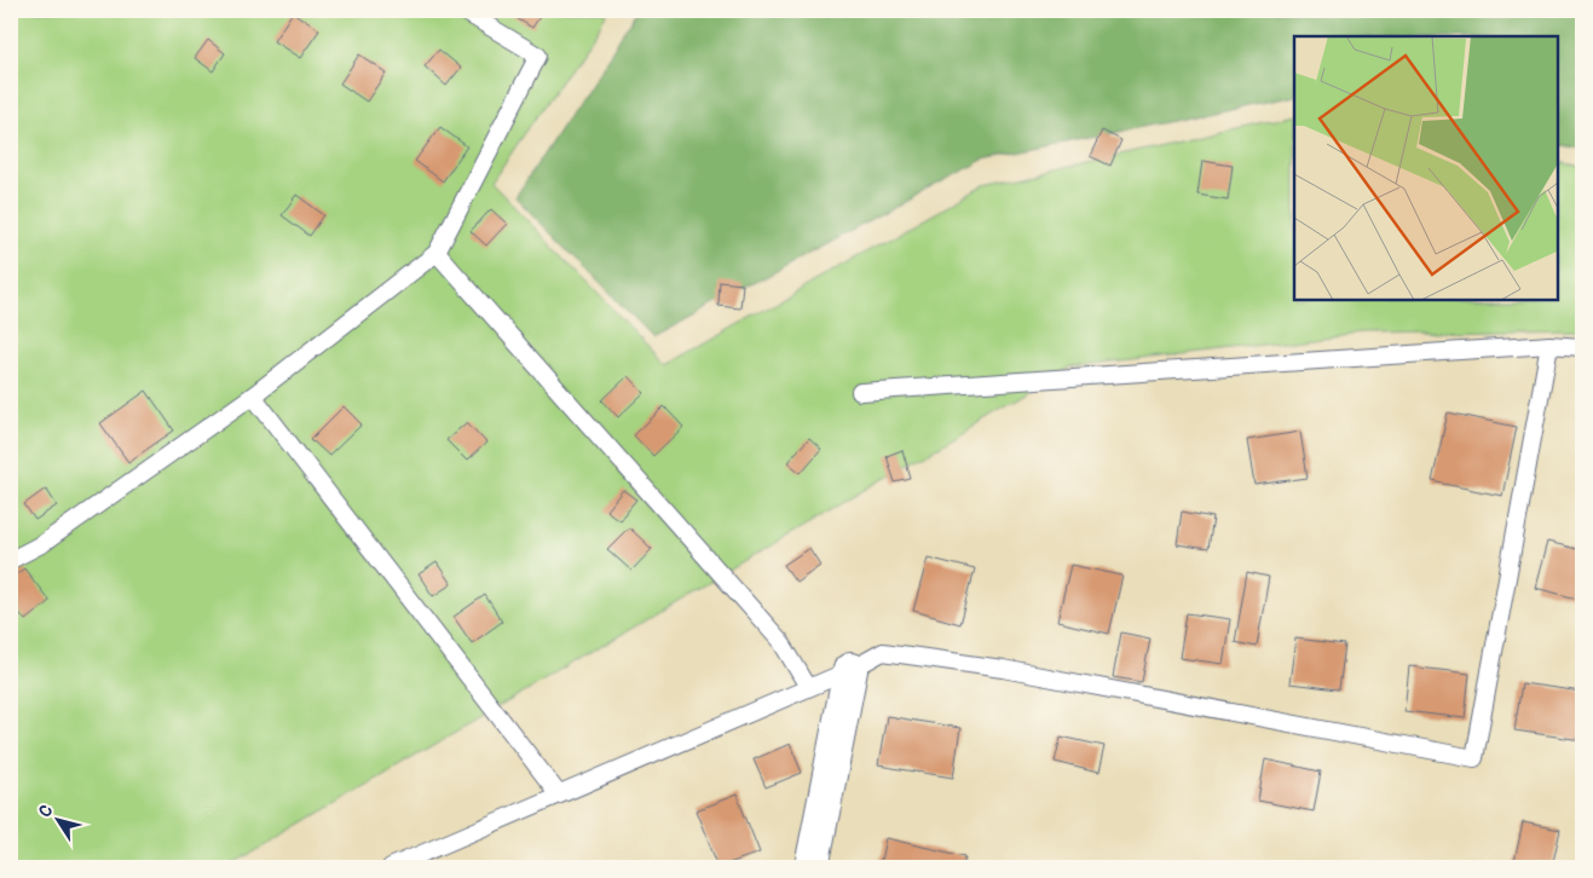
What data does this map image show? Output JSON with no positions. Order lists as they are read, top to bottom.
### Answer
{
  "north": "top left"
}
